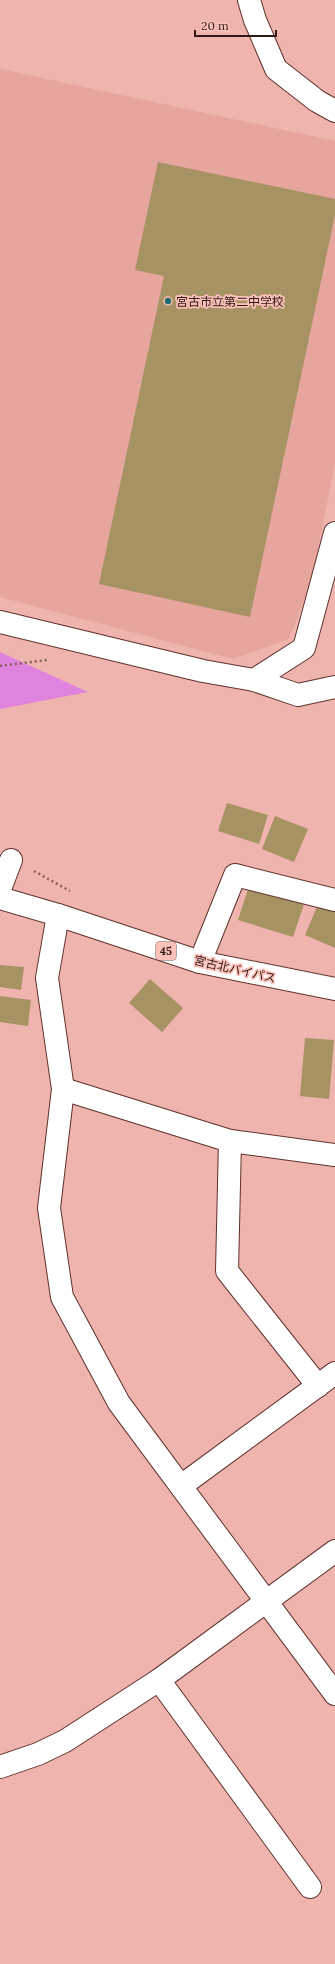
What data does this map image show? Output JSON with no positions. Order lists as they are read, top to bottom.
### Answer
{
  "streets": {
    "main road": ["45", "宮古北バイパス"]
  },
  "places": ["宮古市立第二中学校"],
  "scale_bar": "20 m"
}
